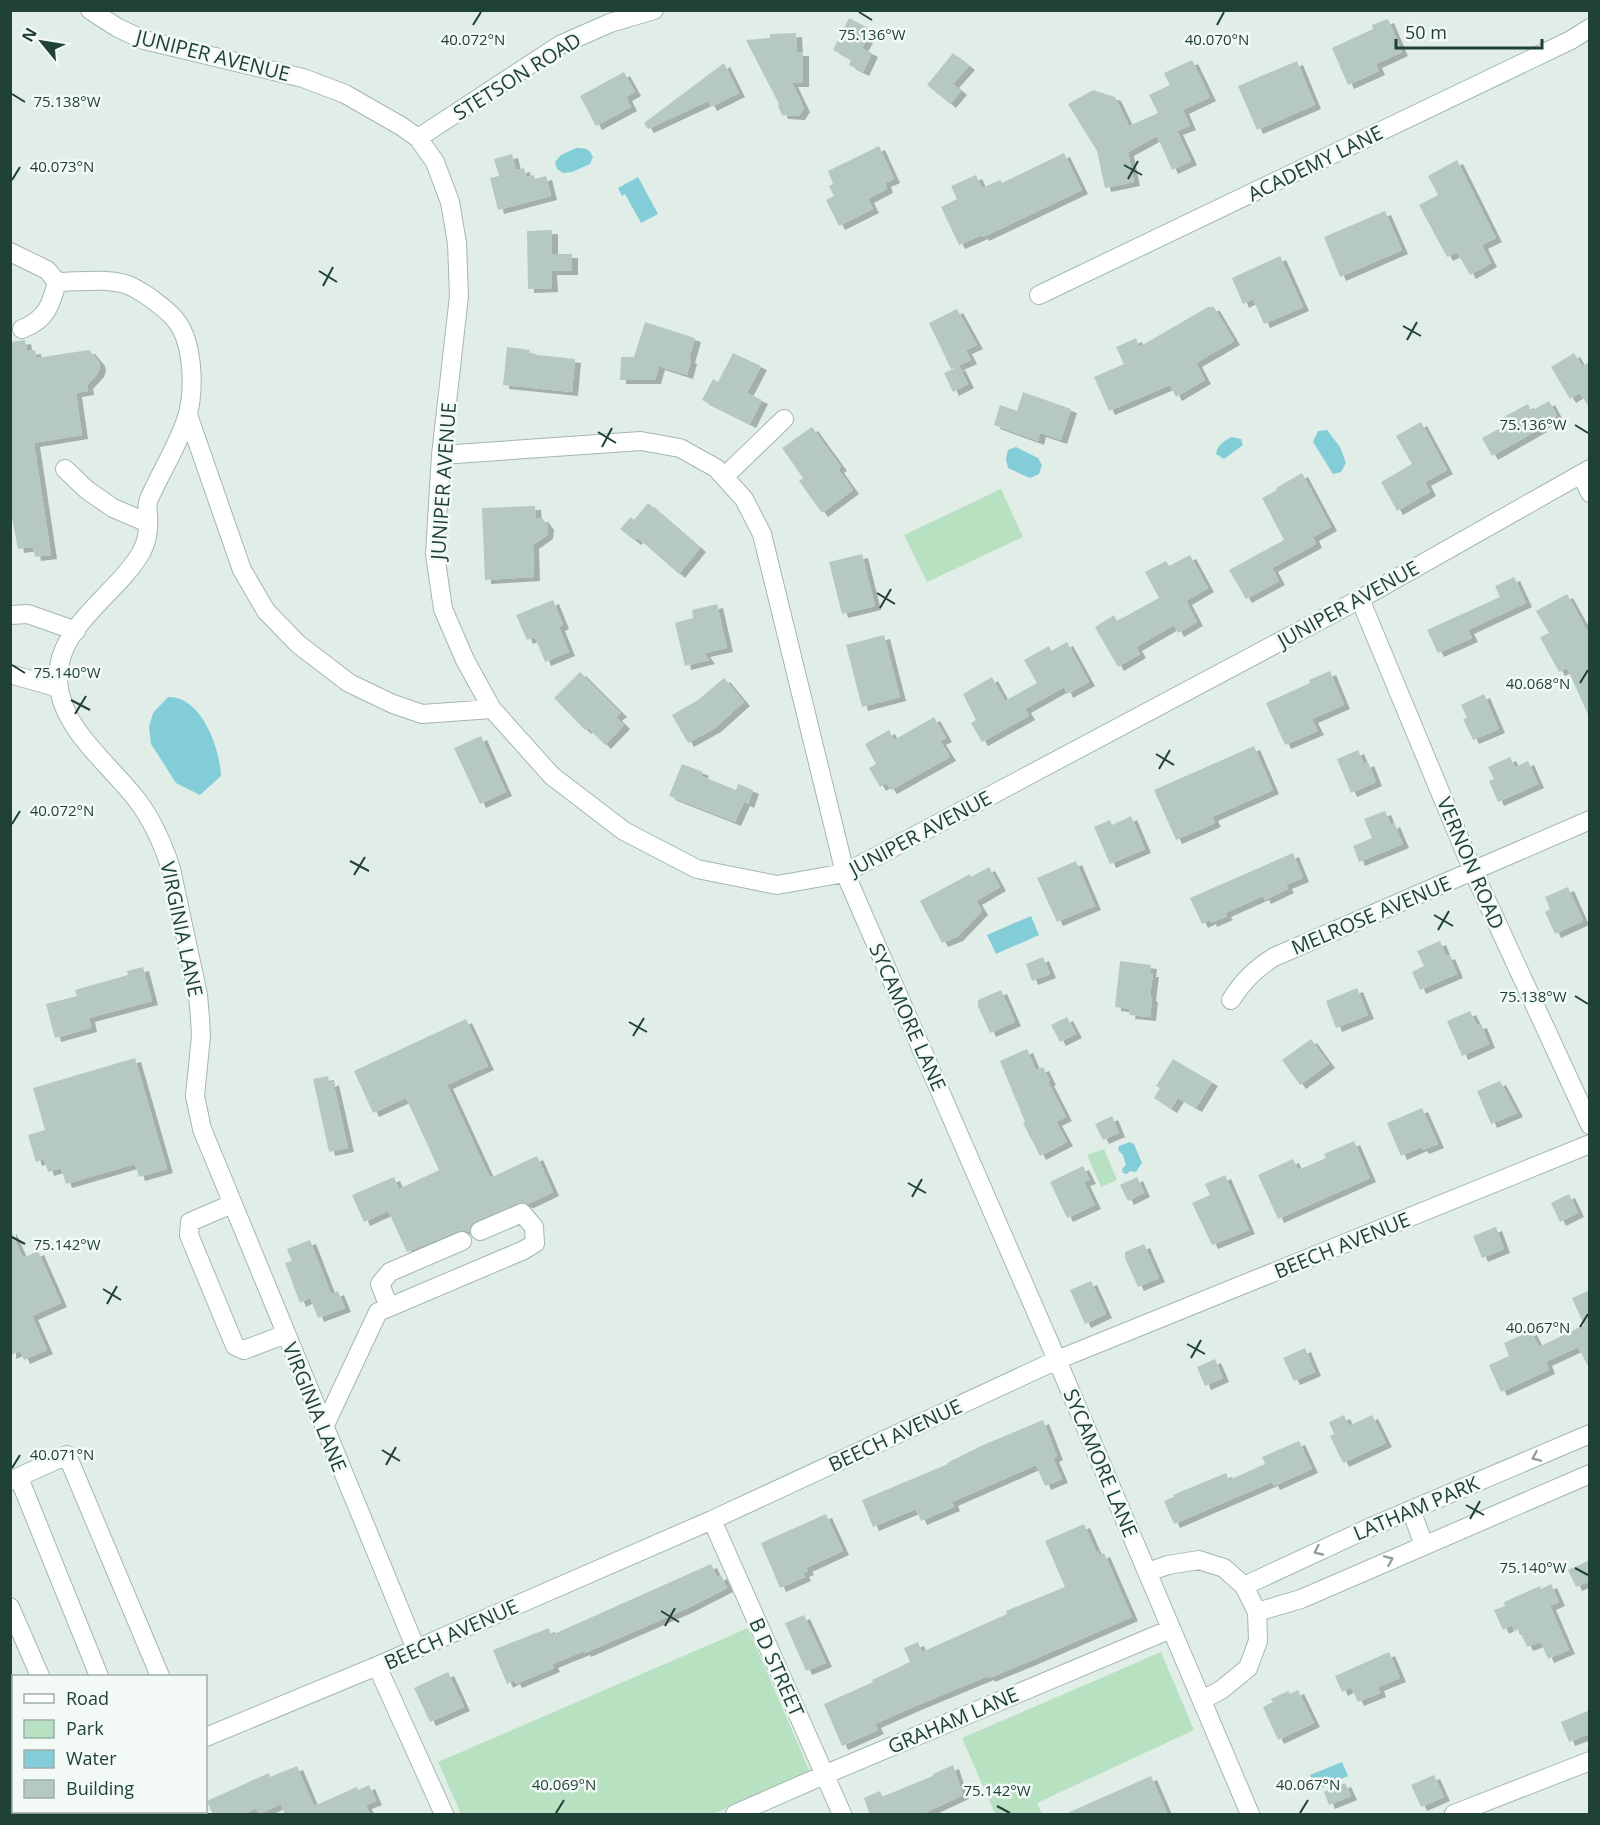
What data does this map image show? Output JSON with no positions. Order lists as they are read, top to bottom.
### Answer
{
  "streets": {
    "street": [
      "JUNIPER AVENUE",
      "STETSON ROAD",
      "ACADEMY LANE",
      "VERNON ROAD",
      "MELROSE AVENUE",
      "VIRGINIA LANE",
      "SYCAMORE LANE",
      "BEECH AVENUE",
      "LATHAM PARK",
      "B D STREET",
      "GRAHAM LANE"
    ]
  },
  "crossings": [
    ["JUNIPER AVENUE", "STETSON ROAD"],
    ["JUNIPER AVENUE", "VERNON ROAD"],
    ["JUNIPER AVENUE", "SYCAMORE LANE"],
    ["VERNON ROAD", "MELROSE AVENUE"],
    ["VIRGINIA LANE", "BEECH AVENUE"],
    ["SYCAMORE LANE", "BEECH AVENUE"],
    ["SYCAMORE LANE", "GRAHAM LANE"],
    ["BEECH AVENUE", "B D STREET"],
    ["B D STREET", "GRAHAM LANE"]
  ],
  "legend": [
    "Road",
    "Park",
    "Water",
    "Building"
  ],
  "scale_bar": "50 m",
  "north": "top left",
  "coordinates": [
    "75.136°W",
    "40.072°N",
    "40.070°N",
    "75.138°W",
    "40.073°N",
    "75.140°W",
    "40.068°N",
    "75.142°W",
    "40.067°N",
    "40.071°N",
    "40.069°N"
  ]
}
